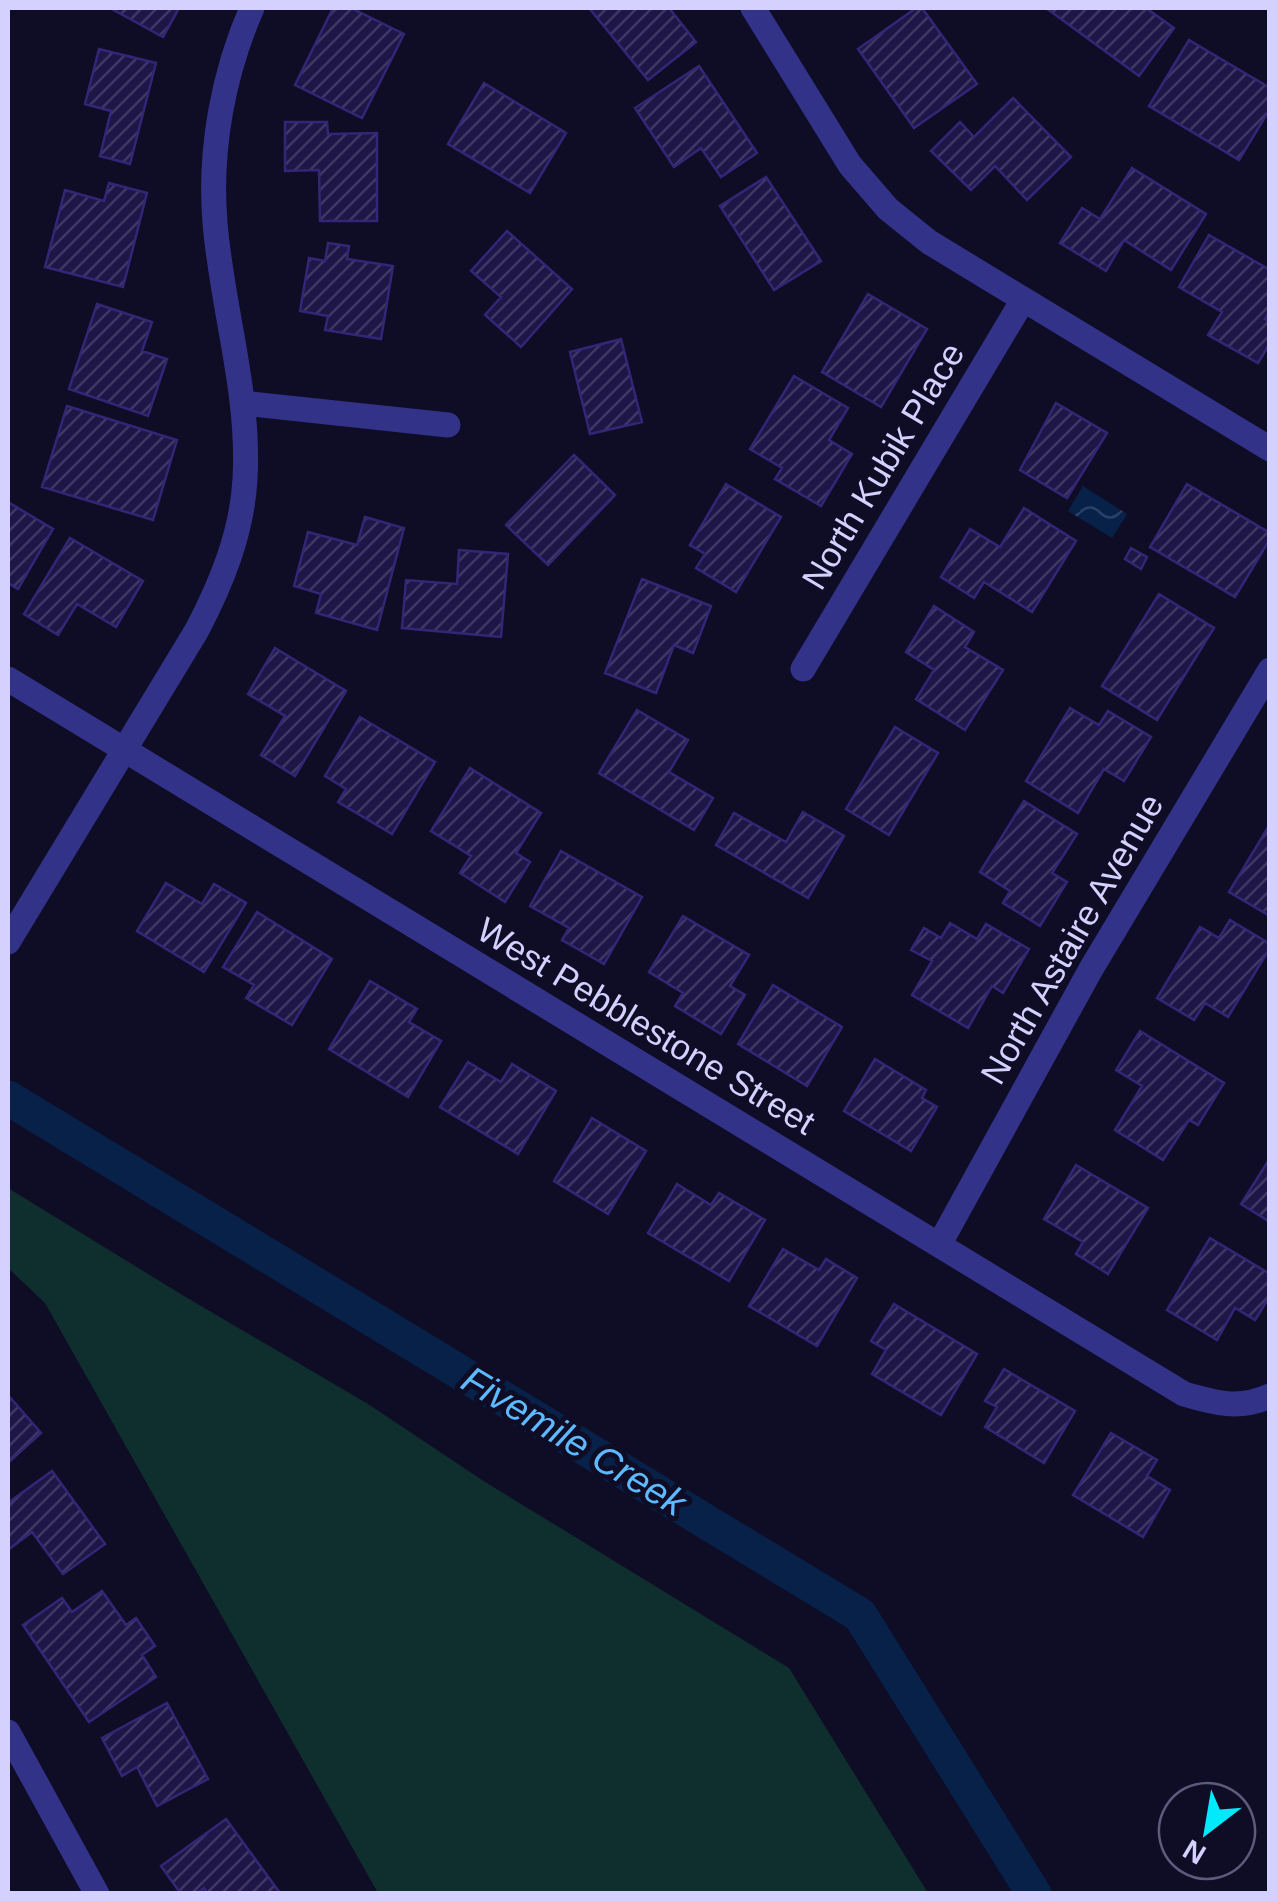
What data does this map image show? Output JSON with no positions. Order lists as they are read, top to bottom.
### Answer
{
  "streets": {
    "street": ["North Kubik Place", "North Astaire Avenue", "West Pebblestone Street"]
  },
  "crossings": [
    ["North Astaire Avenue", "West Pebblestone Street"]
  ],
  "water": ["Fivemile Creek"],
  "north": "bottom left"
}
